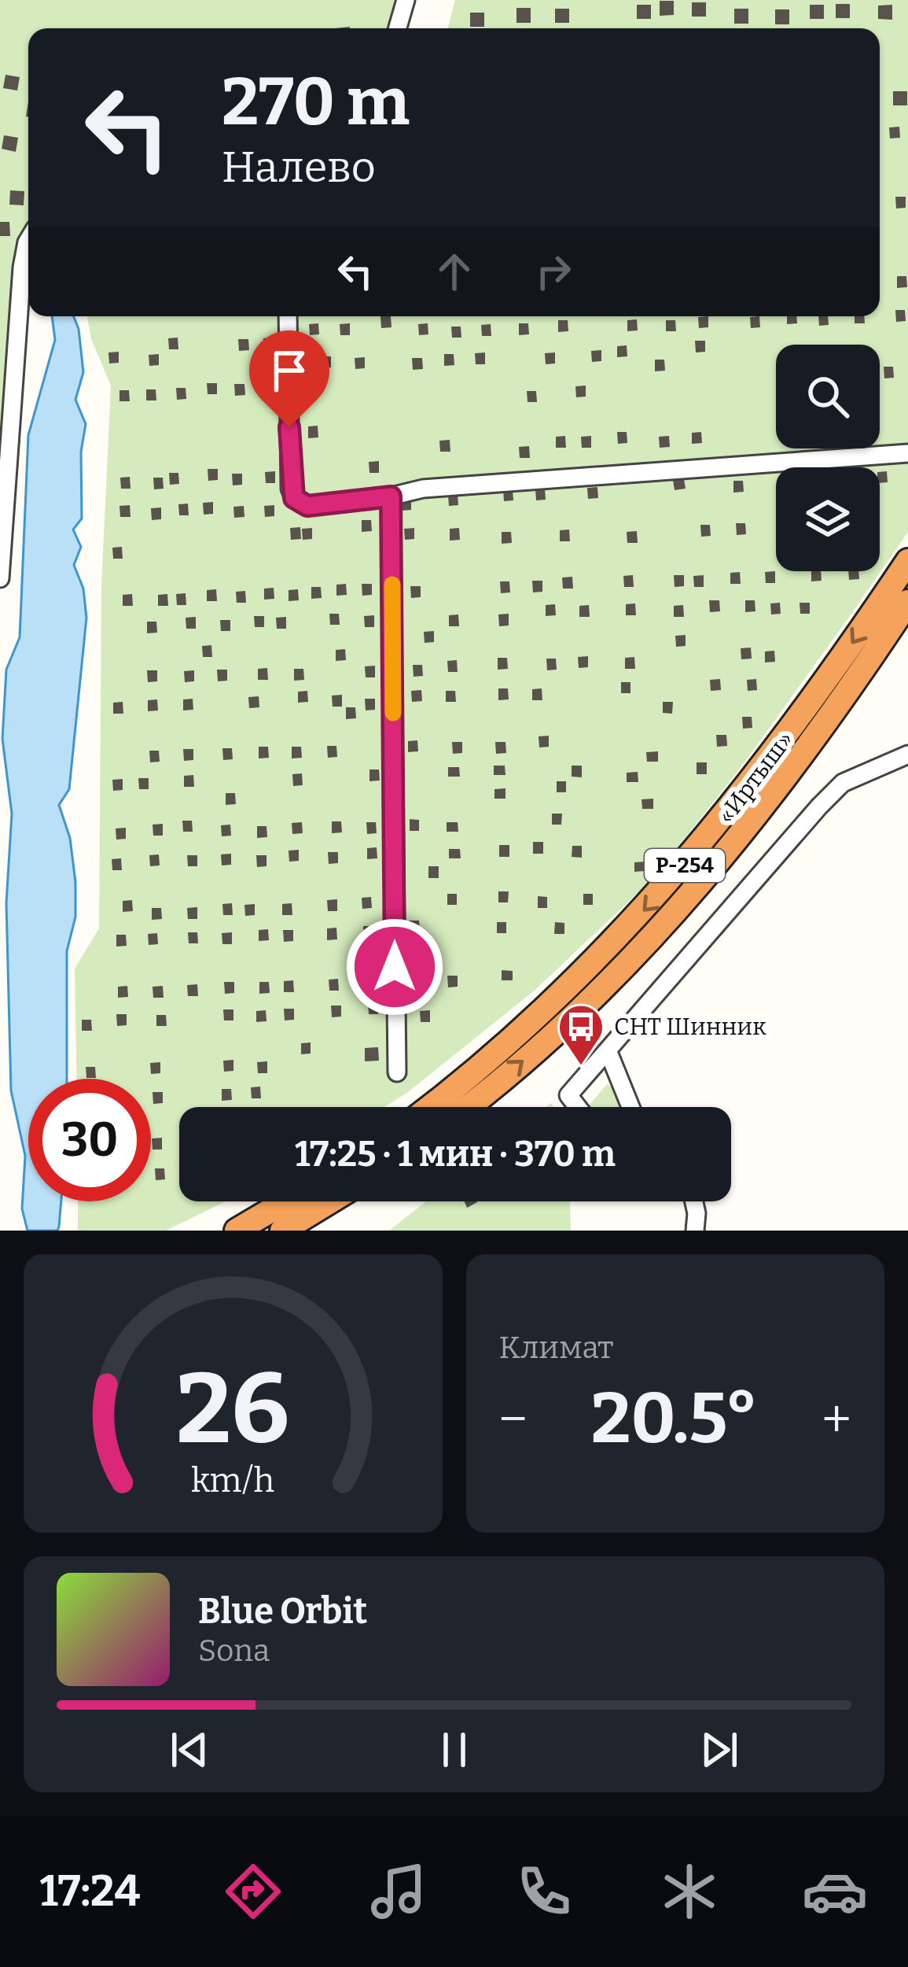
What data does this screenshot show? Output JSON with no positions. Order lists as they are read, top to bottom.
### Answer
{
  "streets": {
    "highway": ["«Иртыш»", "Р-254"]
  },
  "places": {
    "bus stop": ["СНТ Шинник"]
  },
  "page": {
    "turn": ["270 m", "Налево"],
    "limit": "30",
    "trip": "17:25 · 1 мин · 370 m",
    "tile": "Климат",
    "heat": ["−", "20.5°", "+"],
    "song": ["Blue Orbit", "Sona"],
    "tabs": "17:24",
    "gauge": ["26", "km/h"]
  }
}
